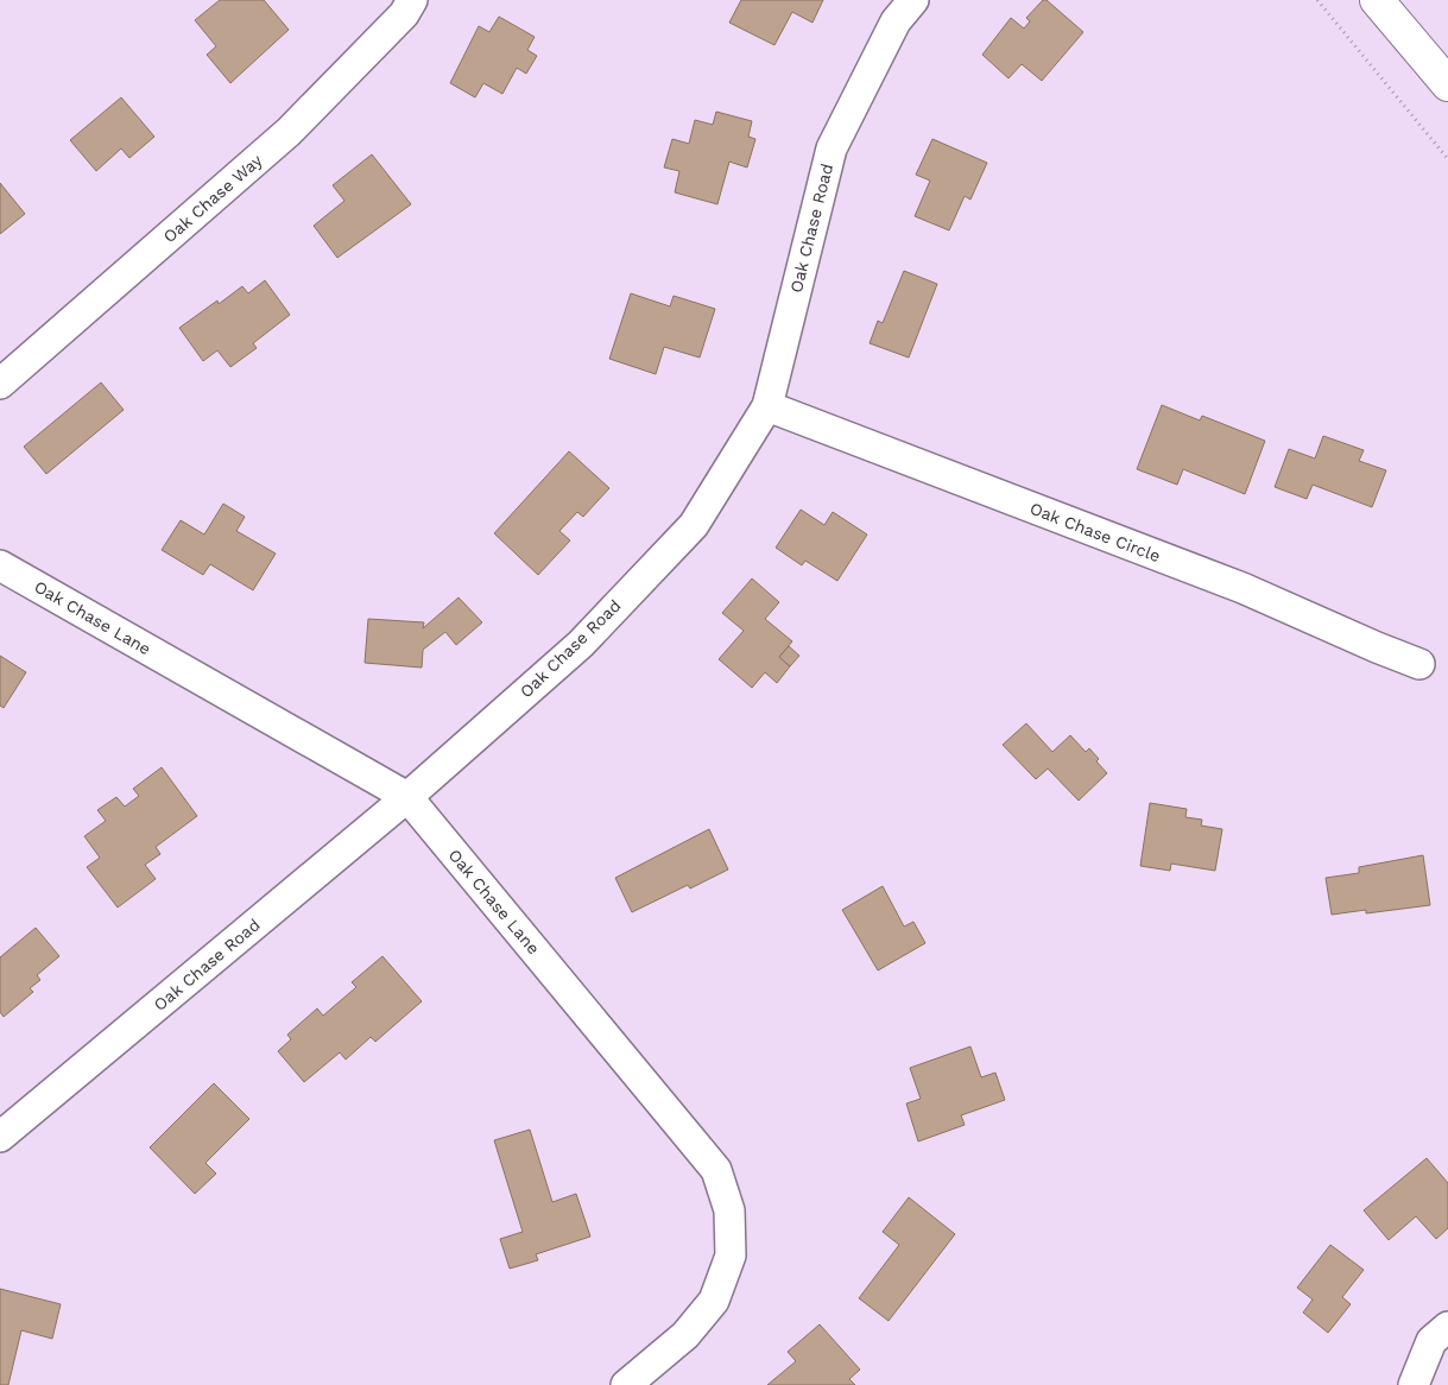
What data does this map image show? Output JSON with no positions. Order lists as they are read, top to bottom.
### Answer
{
  "streets": {
    "street": [
      "Oak Chase Way",
      "Oak Chase Road",
      "Oak Chase Circle",
      "Oak Chase Lane"
    ]
  },
  "crossings": [
    ["Oak Chase Road", "Oak Chase Circle"],
    ["Oak Chase Road", "Oak Chase Lane"]
  ]
}
